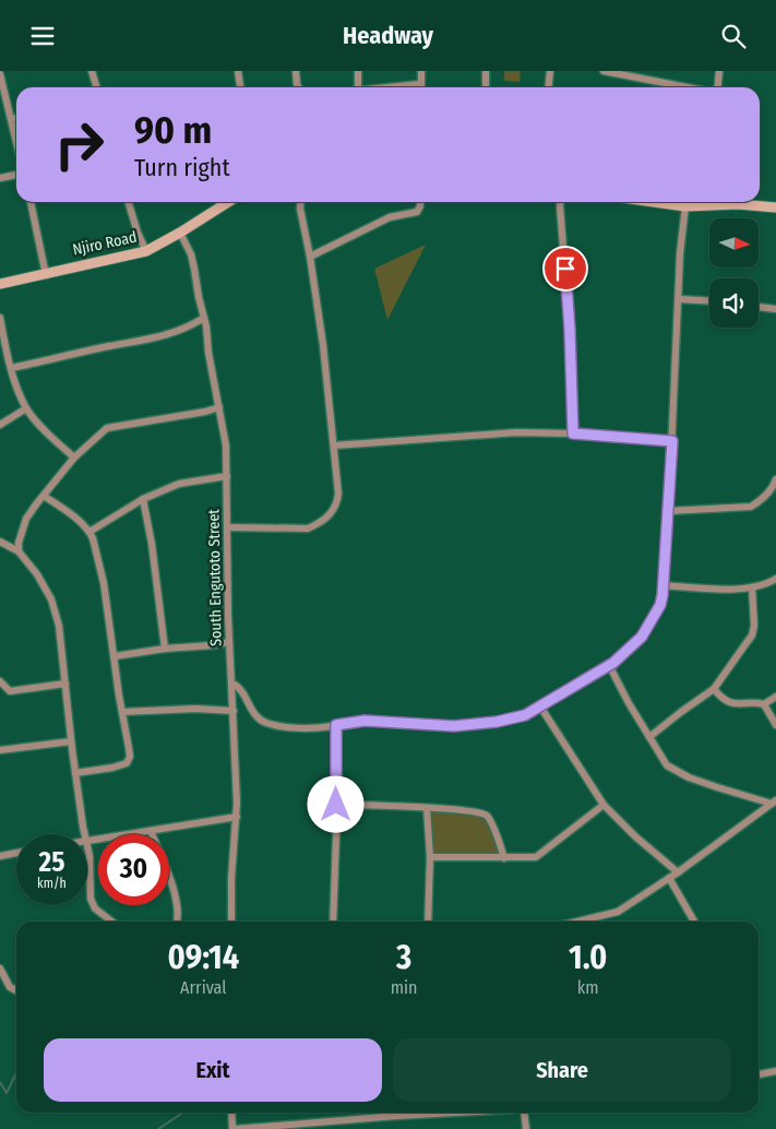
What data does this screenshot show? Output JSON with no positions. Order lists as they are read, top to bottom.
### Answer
{
  "streets": {
    "street": ["Njiro Road", "South Engutoto Street"]
  },
  "crossings": [
    ["Njiro Road", "South Engutoto Street"]
  ],
  "north": "right",
  "page": {
    "header": "Headway",
    "turn": ["90 m", "Turn right"],
    "speed": "25 km/h",
    "limit": "30",
    "eta": [
      "09:14",
      "Arrival",
      "3",
      "min",
      "1.0",
      "km"
    ],
    "buttons": ["Exit", "Share"]
  }
}
